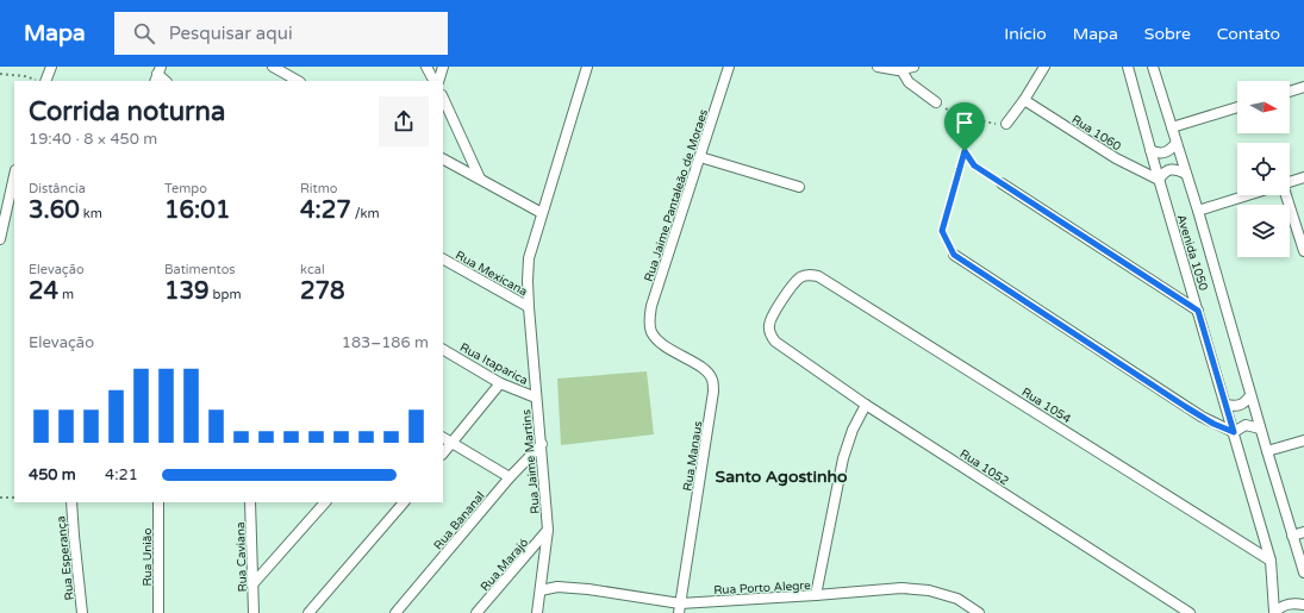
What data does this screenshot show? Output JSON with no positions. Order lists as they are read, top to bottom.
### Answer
{
  "streets": {
    "street": [
      "Rua 1060",
      "Rua Jaime Pantaleão de Moraes",
      "Avenida 1050",
      "Rua Mexicana",
      "Rua Itaparica",
      "Rua 1054",
      "Rua Manaus",
      "Rua Jaime Martins",
      "Rua 1052",
      "Rua Bananal",
      "Rua União",
      "Rua Caviana",
      "Rua Esperança",
      "Rua Marajó",
      "Rua Porto Alegre"
    ]
  },
  "crossings": [
    ["Rua 1060", "Avenida 1050"],
    ["Rua Jaime Pantaleão de Moraes", "Rua Manaus"],
    ["Avenida 1050", "Rua 1054"],
    ["Rua Mexicana", "Rua Jaime Martins"],
    ["Rua Itaparica", "Rua Jaime Martins"],
    ["Rua 1054", "Rua 1052"],
    ["Rua Manaus", "Rua Porto Alegre"],
    ["Rua Jaime Martins", "Rua Bananal"],
    ["Rua Jaime Martins", "Rua Marajó"],
    ["Rua Jaime Martins", "Rua Porto Alegre"]
  ],
  "districts": ["Santo Agostinho"],
  "north": "right",
  "page": {
    "header": "Mapa",
    "search": "Pesquisar aqui",
    "nav": [
      "Início",
      "Mapa",
      "Sobre",
      "Contato"
    ],
    "heading": ["Corrida noturna", "19:40 · 8 × 450 m"],
    "stats": [
      ["Distância", "3.60 km"],
      ["Tempo", "16:01"],
      ["Ritmo", "4:27 /km"],
      ["Elevação", "24 m"],
      ["Batimentos", "139 bpm"],
      ["kcal", "278"]
    ],
    "chart": ["Elevação", "183–186 m"],
    "list": [
      {
        "name": "450 m",
        "note": "4:21"
      }
    ]
  }
}
